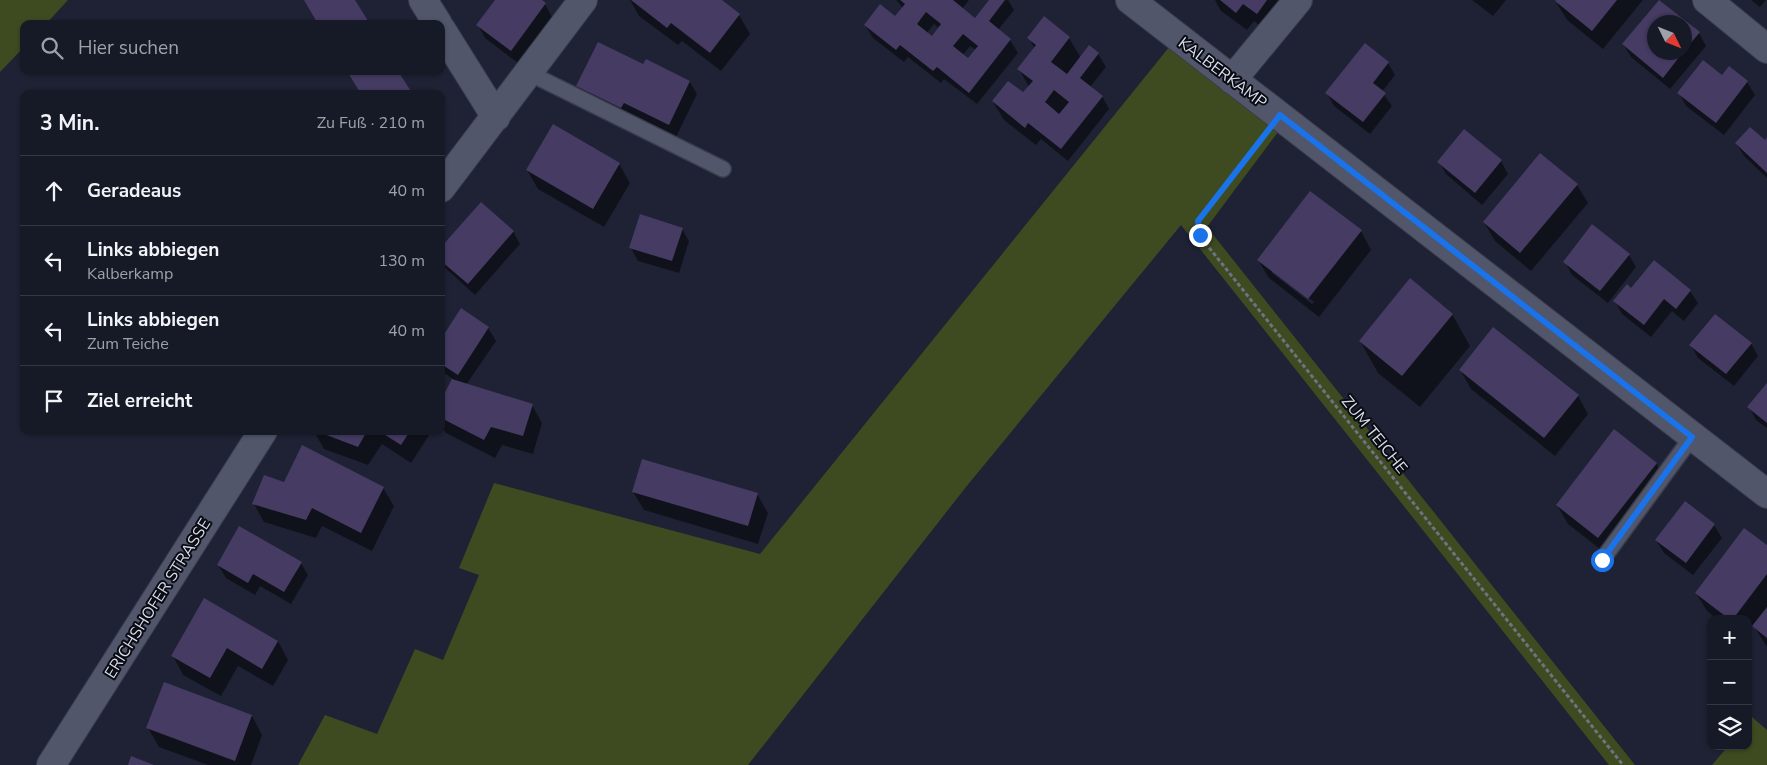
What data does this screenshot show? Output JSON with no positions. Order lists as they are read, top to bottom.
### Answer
{
  "streets": {
    "street": ["KALBERKAMP", "ERICHSHOFER STRASSE"],
    "path": ["ZUM TEICHE"]
  },
  "crossings": [
    ["KALBERKAMP", "ZUM TEICHE"]
  ],
  "north": "bottom right",
  "page": {
    "search": "Hier suchen",
    "heading": ["3 Min.", "Zu Fuß · 210 m"],
    "list": [
      ["Geradeaus", "40 m"],
      ["Links abbiegen", "Kalberkamp", "130 m"],
      ["Links abbiegen", "Zum Teiche", "40 m"],
      "Ziel erreicht"
    ],
    "map_buttons": ["+", "−"]
  }
}
